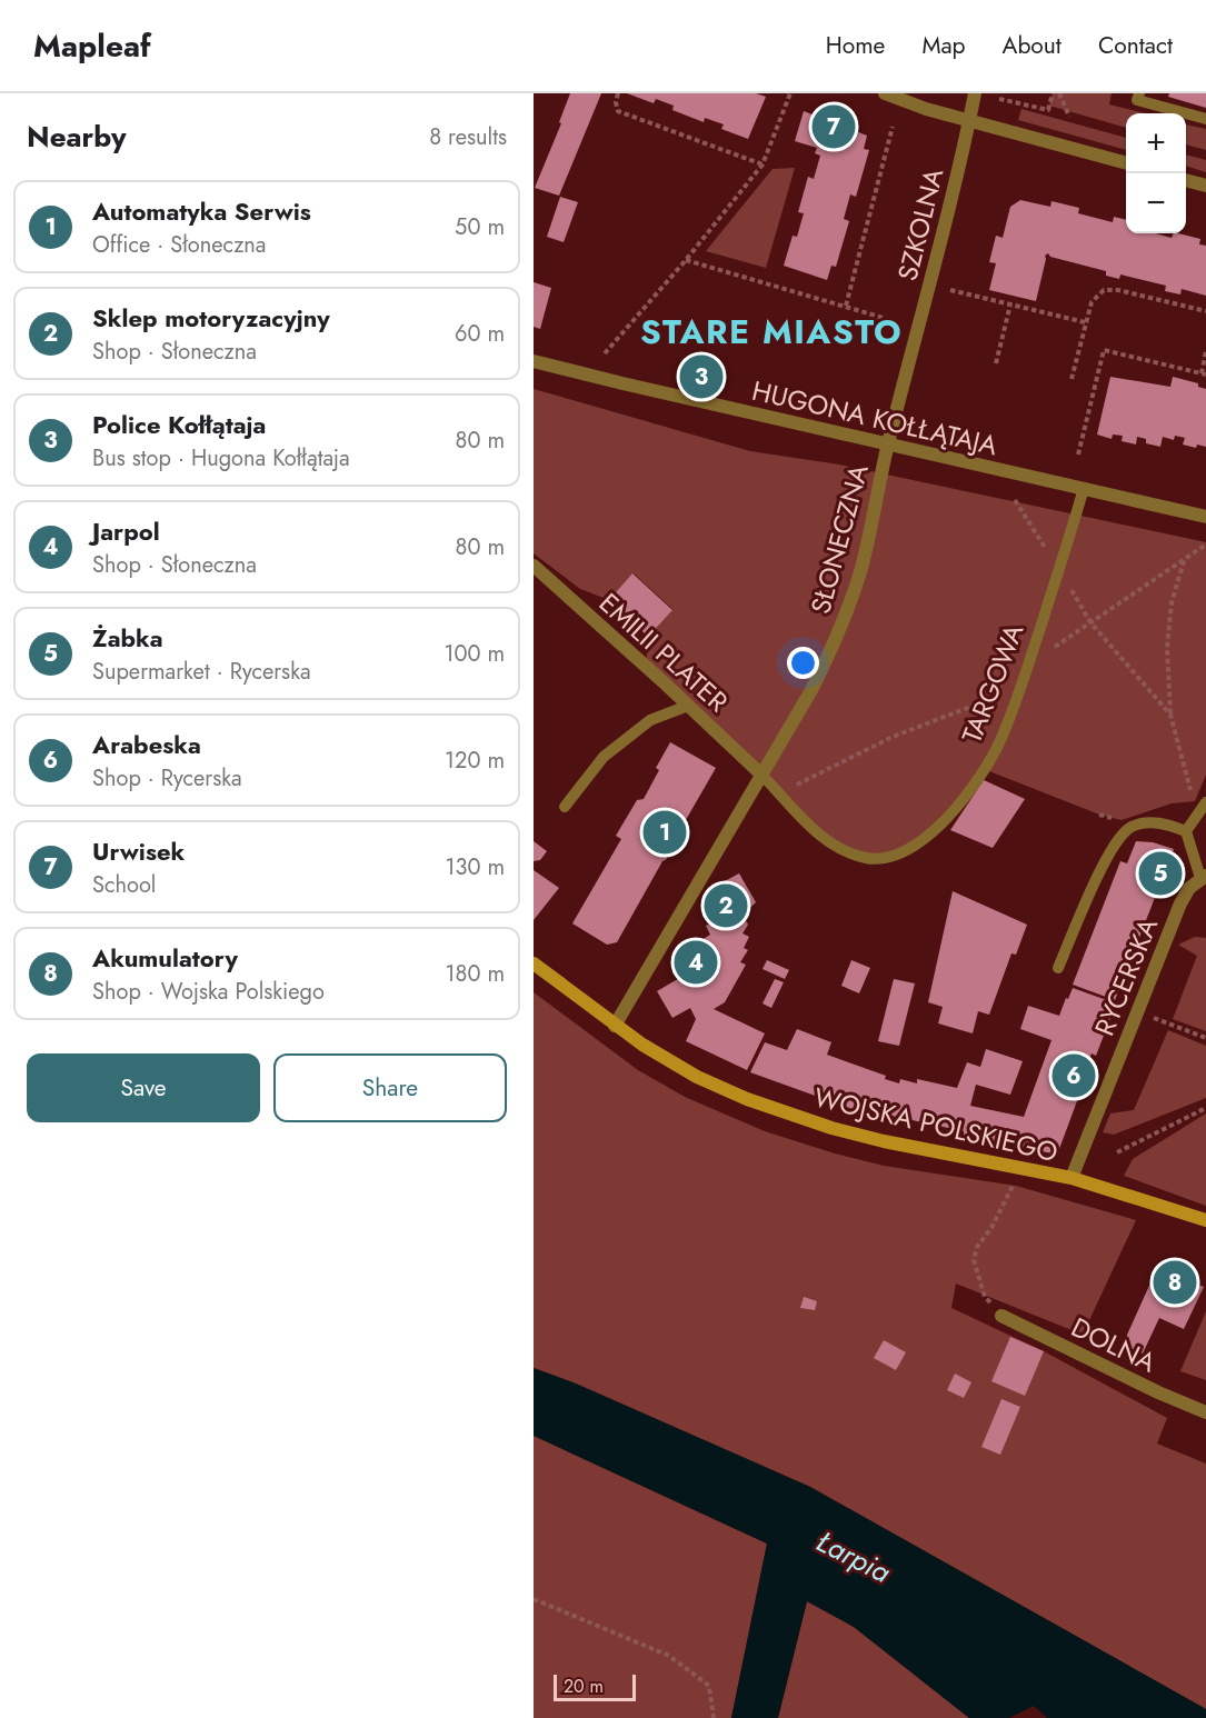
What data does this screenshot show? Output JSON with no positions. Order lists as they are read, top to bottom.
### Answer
{
  "streets": {
    "street": [
      "SZKOLNA",
      "HUGONA KOŁŁĄTAJA",
      "SŁONECZNA",
      "EMILII PLATER",
      "RYCERSKA",
      "WOJSKA POLSKIEGO",
      "DOLNA"
    ],
    "lane": ["TARGOWA"]
  },
  "crossings": [
    ["SZKOLNA", "HUGONA KOŁŁĄTAJA"],
    ["SZKOLNA", "SŁONECZNA"],
    ["HUGONA KOŁŁĄTAJA", "SŁONECZNA"],
    ["HUGONA KOŁŁĄTAJA", "TARGOWA"],
    ["SŁONECZNA", "EMILII PLATER"],
    ["SŁONECZNA", "TARGOWA"],
    ["SŁONECZNA", "WOJSKA POLSKIEGO"],
    ["EMILII PLATER", "TARGOWA"],
    ["RYCERSKA", "WOJSKA POLSKIEGO"]
  ],
  "districts": ["STARE MIASTO"],
  "water": ["Łarpia"],
  "scale_bar": "20 m",
  "page": {
    "header": "Mapleaf",
    "nav": [
      "Home",
      "Map",
      "About",
      "Contact"
    ],
    "heading": ["Nearby", "8 results"],
    "pins": [
      "7",
      "3",
      "1",
      "5",
      "2",
      "4",
      "6",
      "8"
    ],
    "map_buttons": ["+", "−"],
    "list": [
      {
        "mark": "1",
        "name": "Automatyka Serwis",
        "note": "Office · Słoneczna",
        "value": "50 m"
      },
      {
        "mark": "2",
        "name": "Sklep motoryzacyjny",
        "note": "Shop · Słoneczna",
        "value": "60 m"
      },
      {
        "mark": "3",
        "name": "Police Kołłątaja",
        "note": "Bus stop · Hugona Kołłątaja",
        "value": "80 m"
      },
      {
        "mark": "4",
        "name": "Jarpol",
        "note": "Shop · Słoneczna",
        "value": "80 m"
      },
      {
        "mark": "5",
        "name": "Żabka",
        "note": "Supermarket · Rycerska",
        "value": "100 m"
      },
      {
        "mark": "6",
        "name": "Arabeska",
        "note": "Shop · Rycerska",
        "value": "120 m"
      },
      {
        "mark": "7",
        "name": "Urwisek",
        "note": "School",
        "value": "130 m"
      },
      {
        "mark": "8",
        "name": "Akumulatory",
        "note": "Shop · Wojska Polskiego",
        "value": "180 m"
      }
    ],
    "buttons": ["Save", "Share"],
    "scale": "20 m"
  }
}
